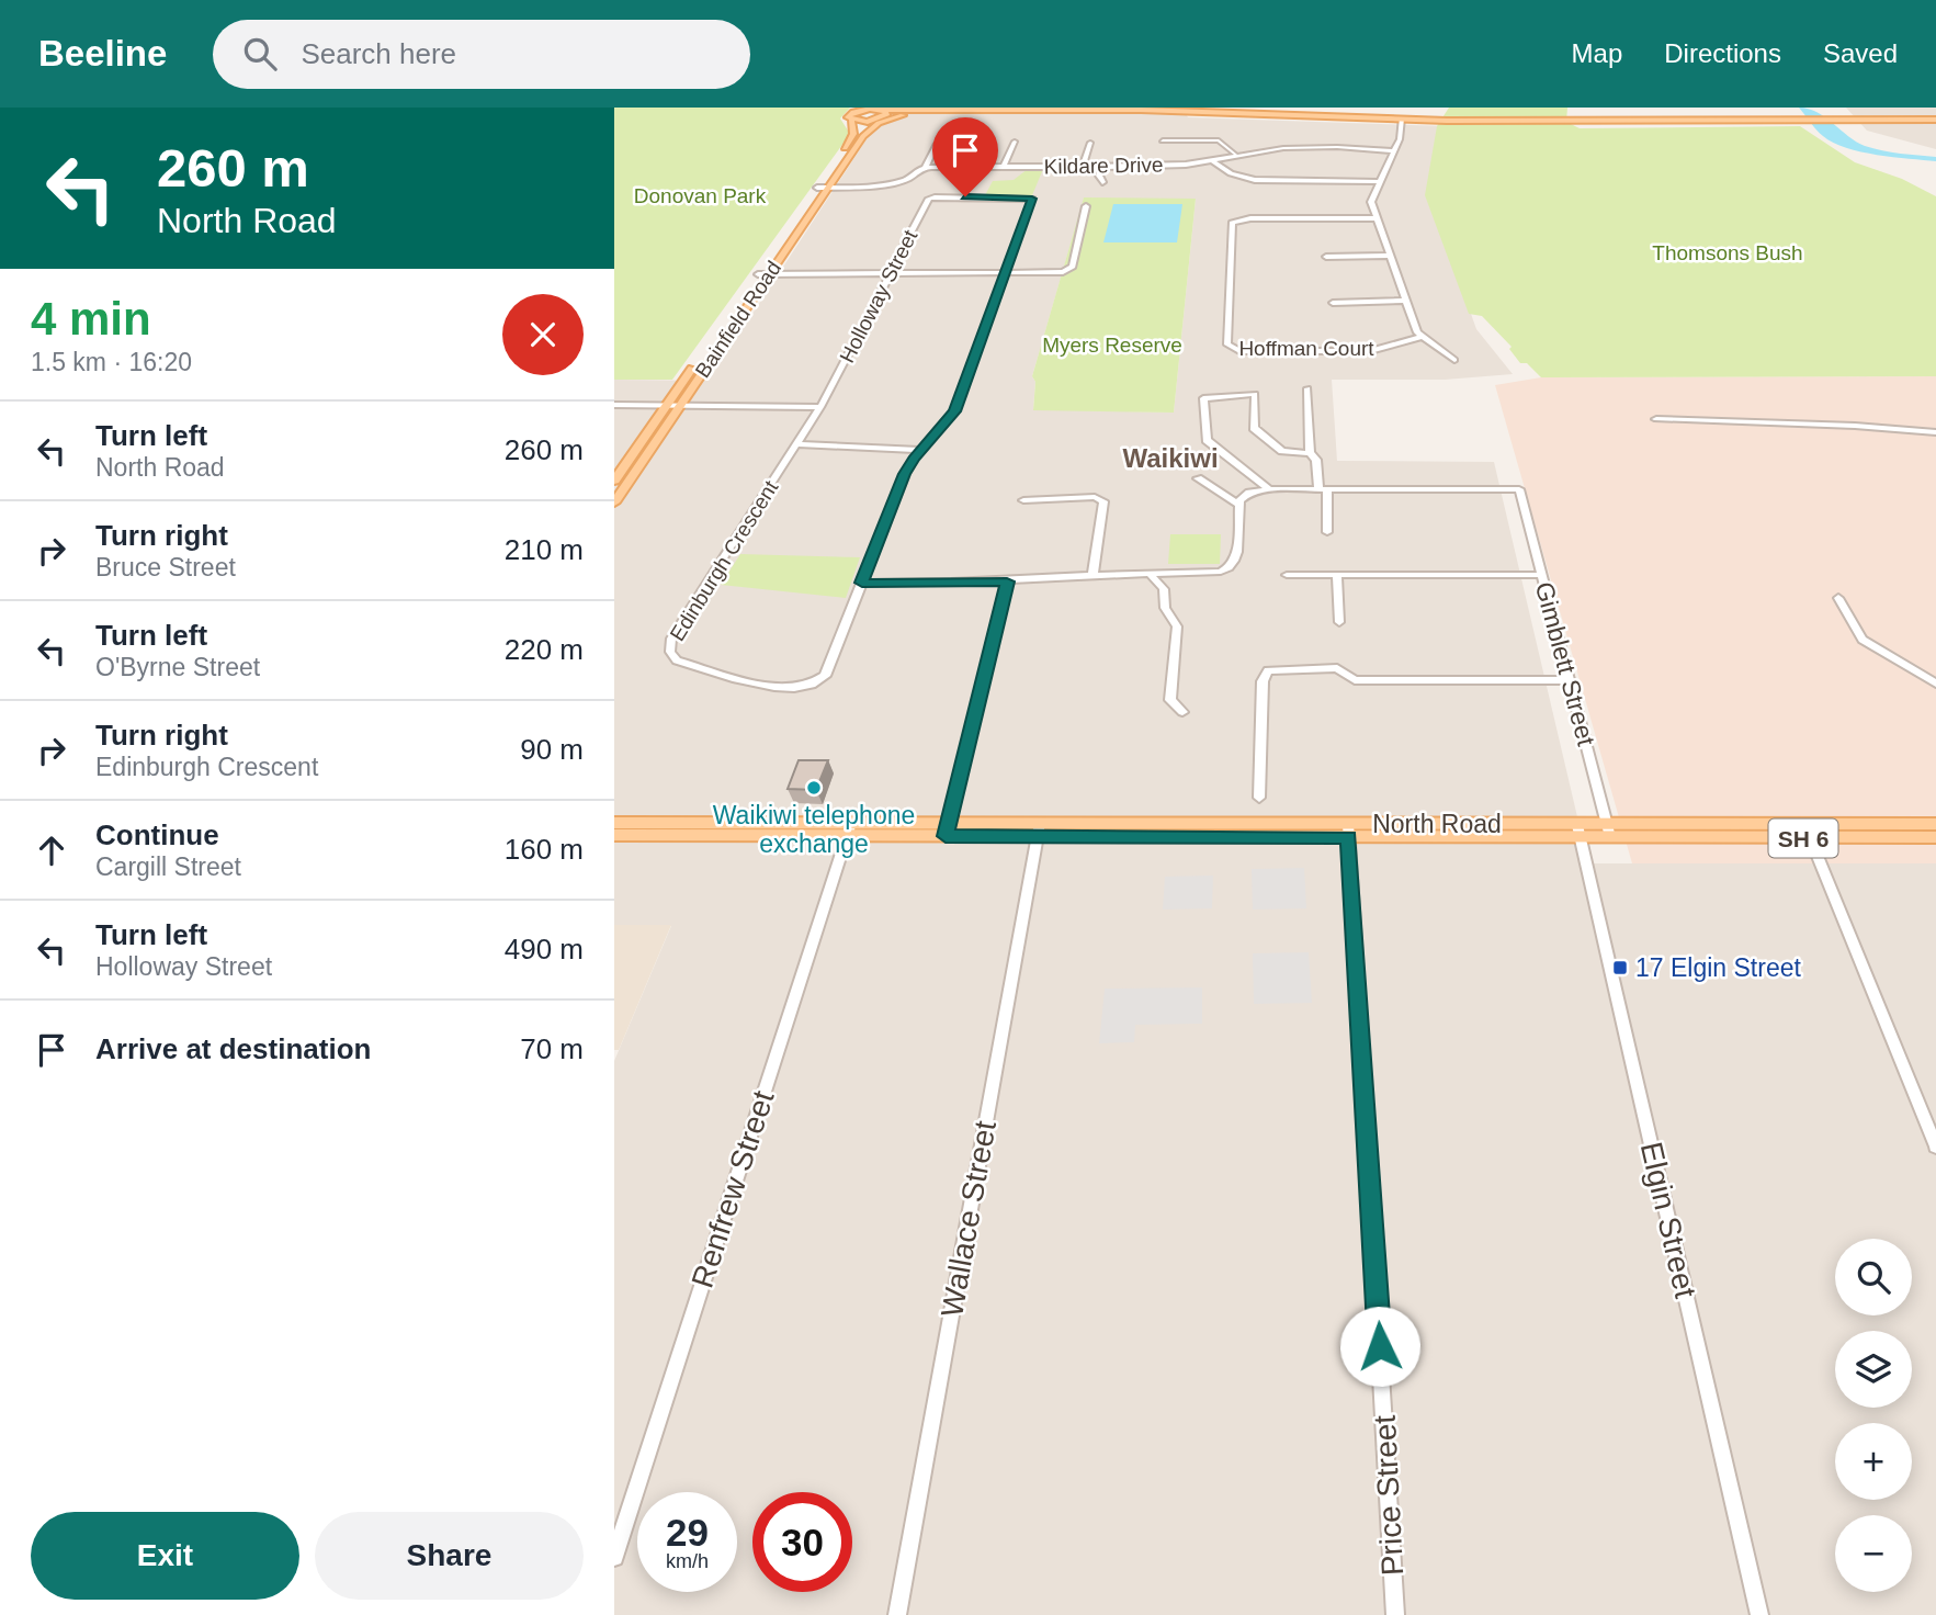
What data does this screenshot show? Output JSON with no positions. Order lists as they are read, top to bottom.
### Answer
{
  "streets": {
    "main road": ["Bainfield Road", "North Road", "SH 6"],
    "street": [
      "Kildare Drive",
      "Holloway Street",
      "Hoffman Court",
      "Edinburgh Crescent",
      "Gimblett Street",
      "Renfrew Street",
      "Wallace Street",
      "Elgin Street",
      "Price Street"
    ]
  },
  "crossings": [
    ["Kildare Drive", "Bainfield Road"],
    ["Holloway Street", "Edinburgh Crescent"],
    ["Gimblett Street", "North Road"],
    ["North Road", "Renfrew Street"],
    ["North Road", "Wallace Street"],
    ["North Road", "Elgin Street"],
    ["North Road", "Price Street"]
  ],
  "districts": ["Waikiwi"],
  "parks": ["Donovan Park", "Thomsons Bush", "Myers Reserve"],
  "places": {
    "other": ["Waikiwi telephone exchange"],
    "transit": ["17 Elgin Street"]
  },
  "page": {
    "header": "Beeline",
    "search": "Search here",
    "nav": ["Map", "Directions", "Saved"],
    "turn": ["260 m", "North Road"],
    "heading": ["4 min", "1.5 km · 16:20"],
    "list": [
      {
        "name": "Turn left",
        "note": "North Road",
        "value": "260 m"
      },
      {
        "name": "Turn right",
        "note": "Bruce Street",
        "value": "210 m"
      },
      {
        "name": "Turn left",
        "note": "O'Byrne Street",
        "value": "220 m"
      },
      {
        "name": "Turn right",
        "note": "Edinburgh Crescent",
        "value": "90 m"
      },
      {
        "name": "Continue",
        "note": "Cargill Street",
        "value": "160 m"
      },
      {
        "name": "Turn left",
        "note": "Holloway Street",
        "value": "490 m"
      },
      {
        "name": "Arrive at destination",
        "value": "70 m"
      }
    ],
    "map_buttons": ["+", "−"],
    "speed": "29 km/h",
    "limit": "30",
    "buttons": ["Exit", "Share"]
  }
}
